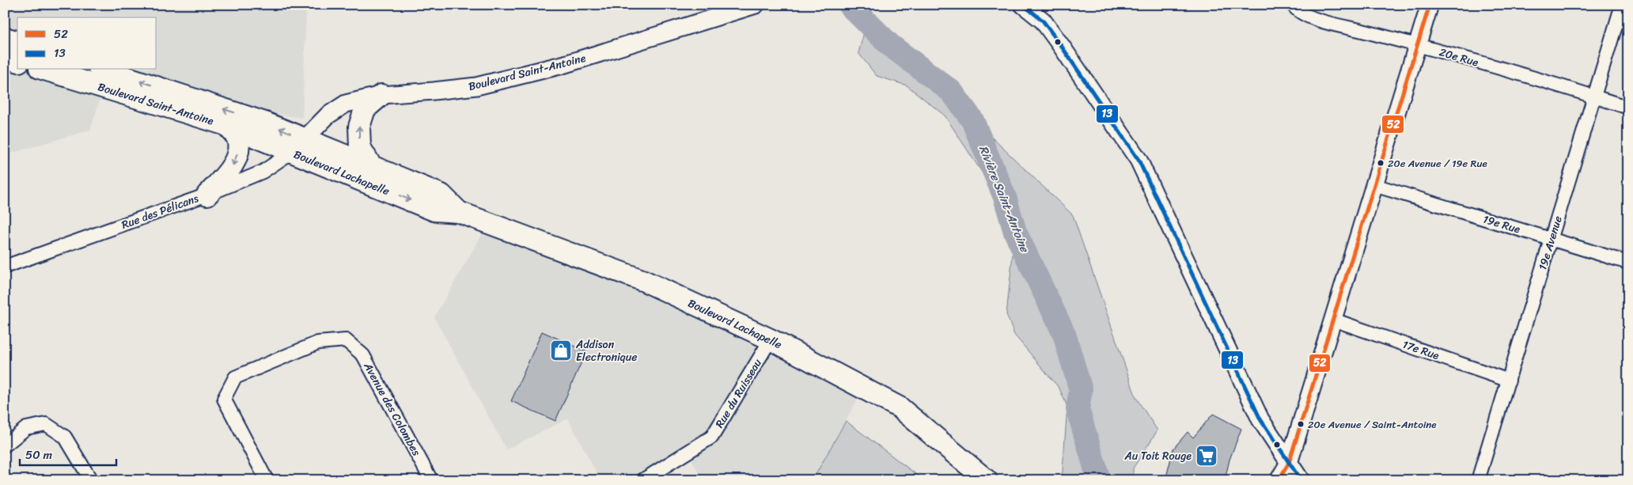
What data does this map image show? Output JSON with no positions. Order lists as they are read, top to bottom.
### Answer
{
  "streets": {
    "main road": ["Boulevard Saint-Antoine", "Boulevard Lachapelle"],
    "street": [
      "20e Rue",
      "Rue des Pélicans",
      "19e Rue",
      "19e Avenue",
      "17e Rue",
      "Rue du Ruisseau",
      "Avenue des Colombes"
    ]
  },
  "crossings": [
    ["20e Rue", "19e Avenue"],
    ["Boulevard Saint-Antoine", "Boulevard Lachapelle"],
    ["Boulevard Saint-Antoine", "Rue des Pélicans"],
    ["Boulevard Lachapelle", "Rue des Pélicans"],
    ["Boulevard Lachapelle", "Rue du Ruisseau"],
    ["19e Rue", "19e Avenue"],
    ["19e Avenue", "17e Rue"]
  ],
  "water": ["Rivière Saint-Antoine"],
  "places": {
    "other": ["20e Avenue / 19e Rue", "20e Avenue / Saint-Antoine"],
    "shop": ["Addison Electronique"],
    "supermarket": ["Au Toit Rouge"]
  },
  "lines": ["transit line 52", "transit line 13"],
  "legend": ["52", "13"],
  "scale_bar": "50 m"
}
